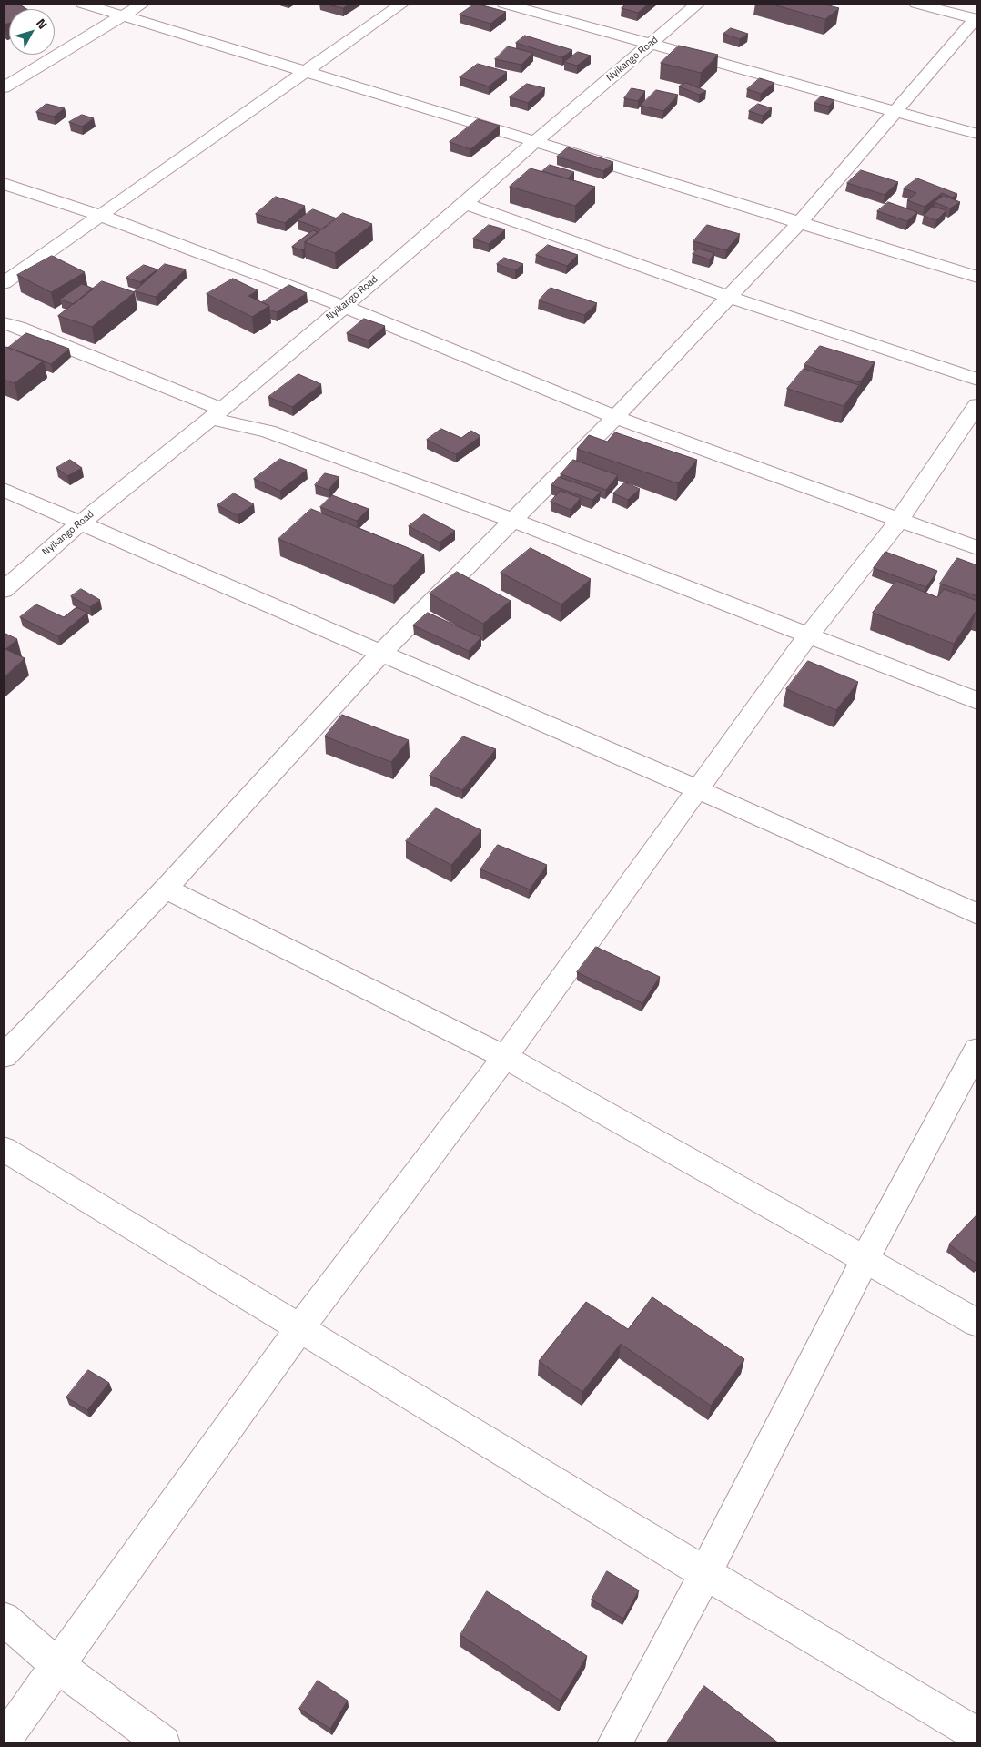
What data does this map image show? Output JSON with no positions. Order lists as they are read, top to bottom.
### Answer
{
  "streets": {
    "street": ["Nyikango Road"]
  },
  "north": "top right"
}
